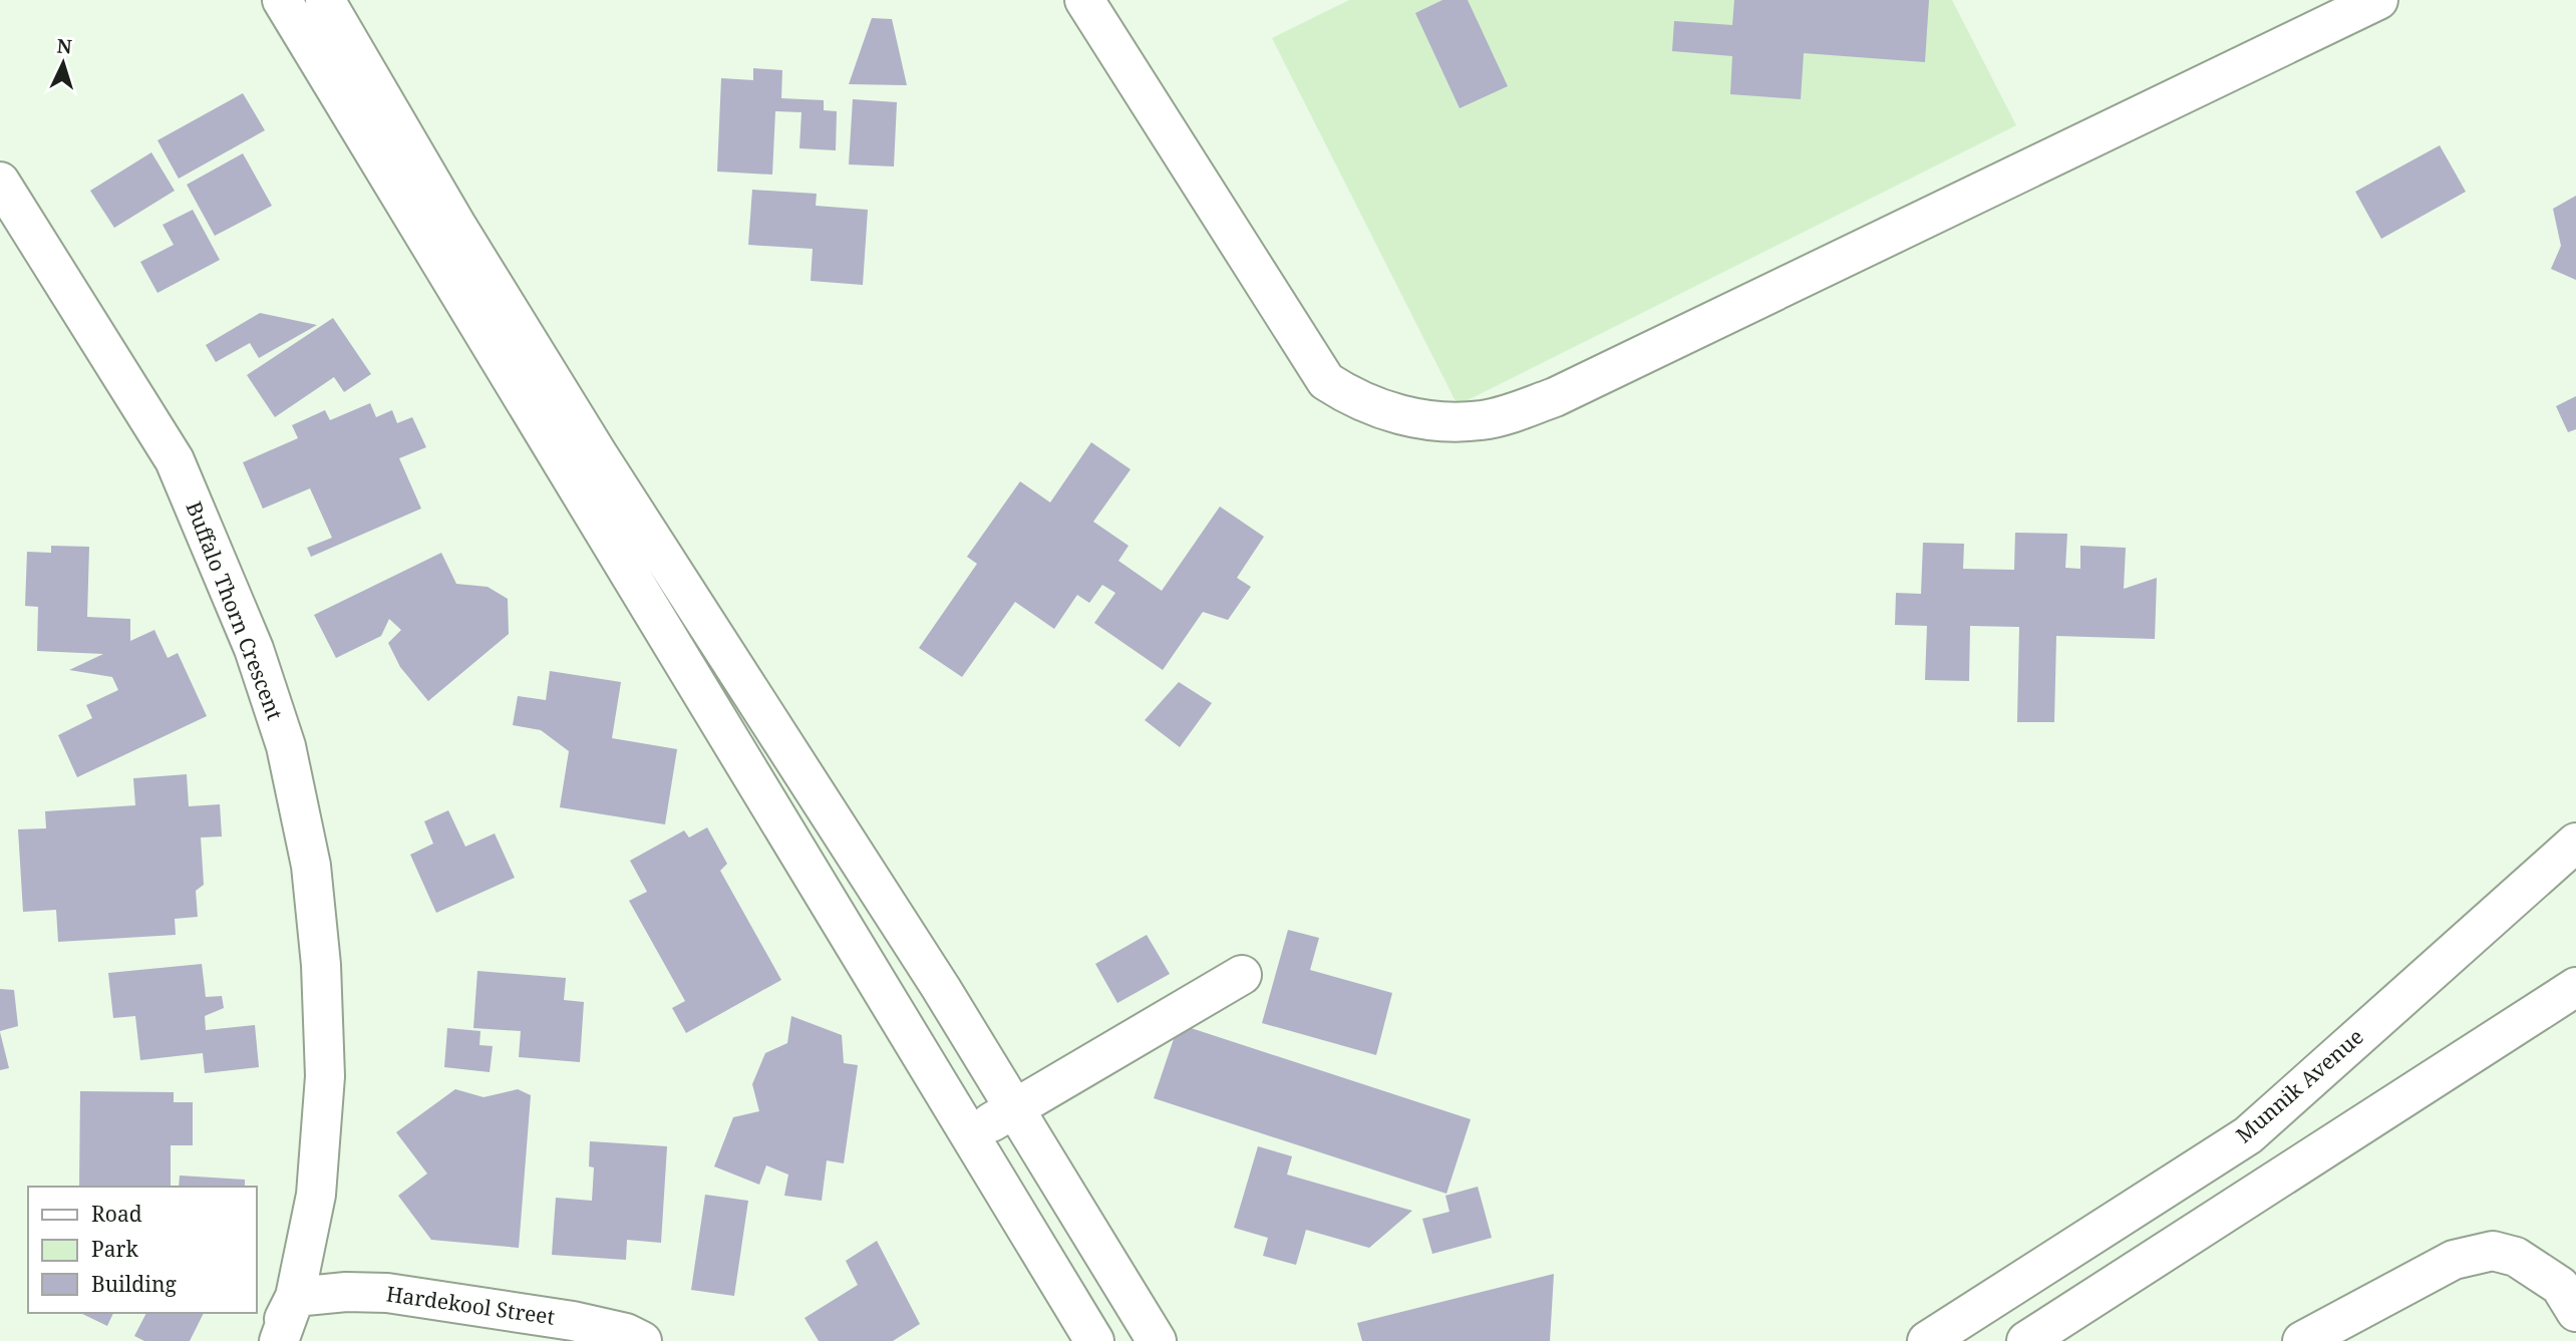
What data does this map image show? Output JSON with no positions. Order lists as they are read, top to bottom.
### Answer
{
  "streets": {
    "street": ["Buffalo Thorn Crescent", "Munnik Avenue", "Hardekool Street"]
  },
  "crossings": [
    ["Buffalo Thorn Crescent", "Hardekool Street"]
  ],
  "legend": ["Road", "Park", "Building"],
  "north": "top"
}
